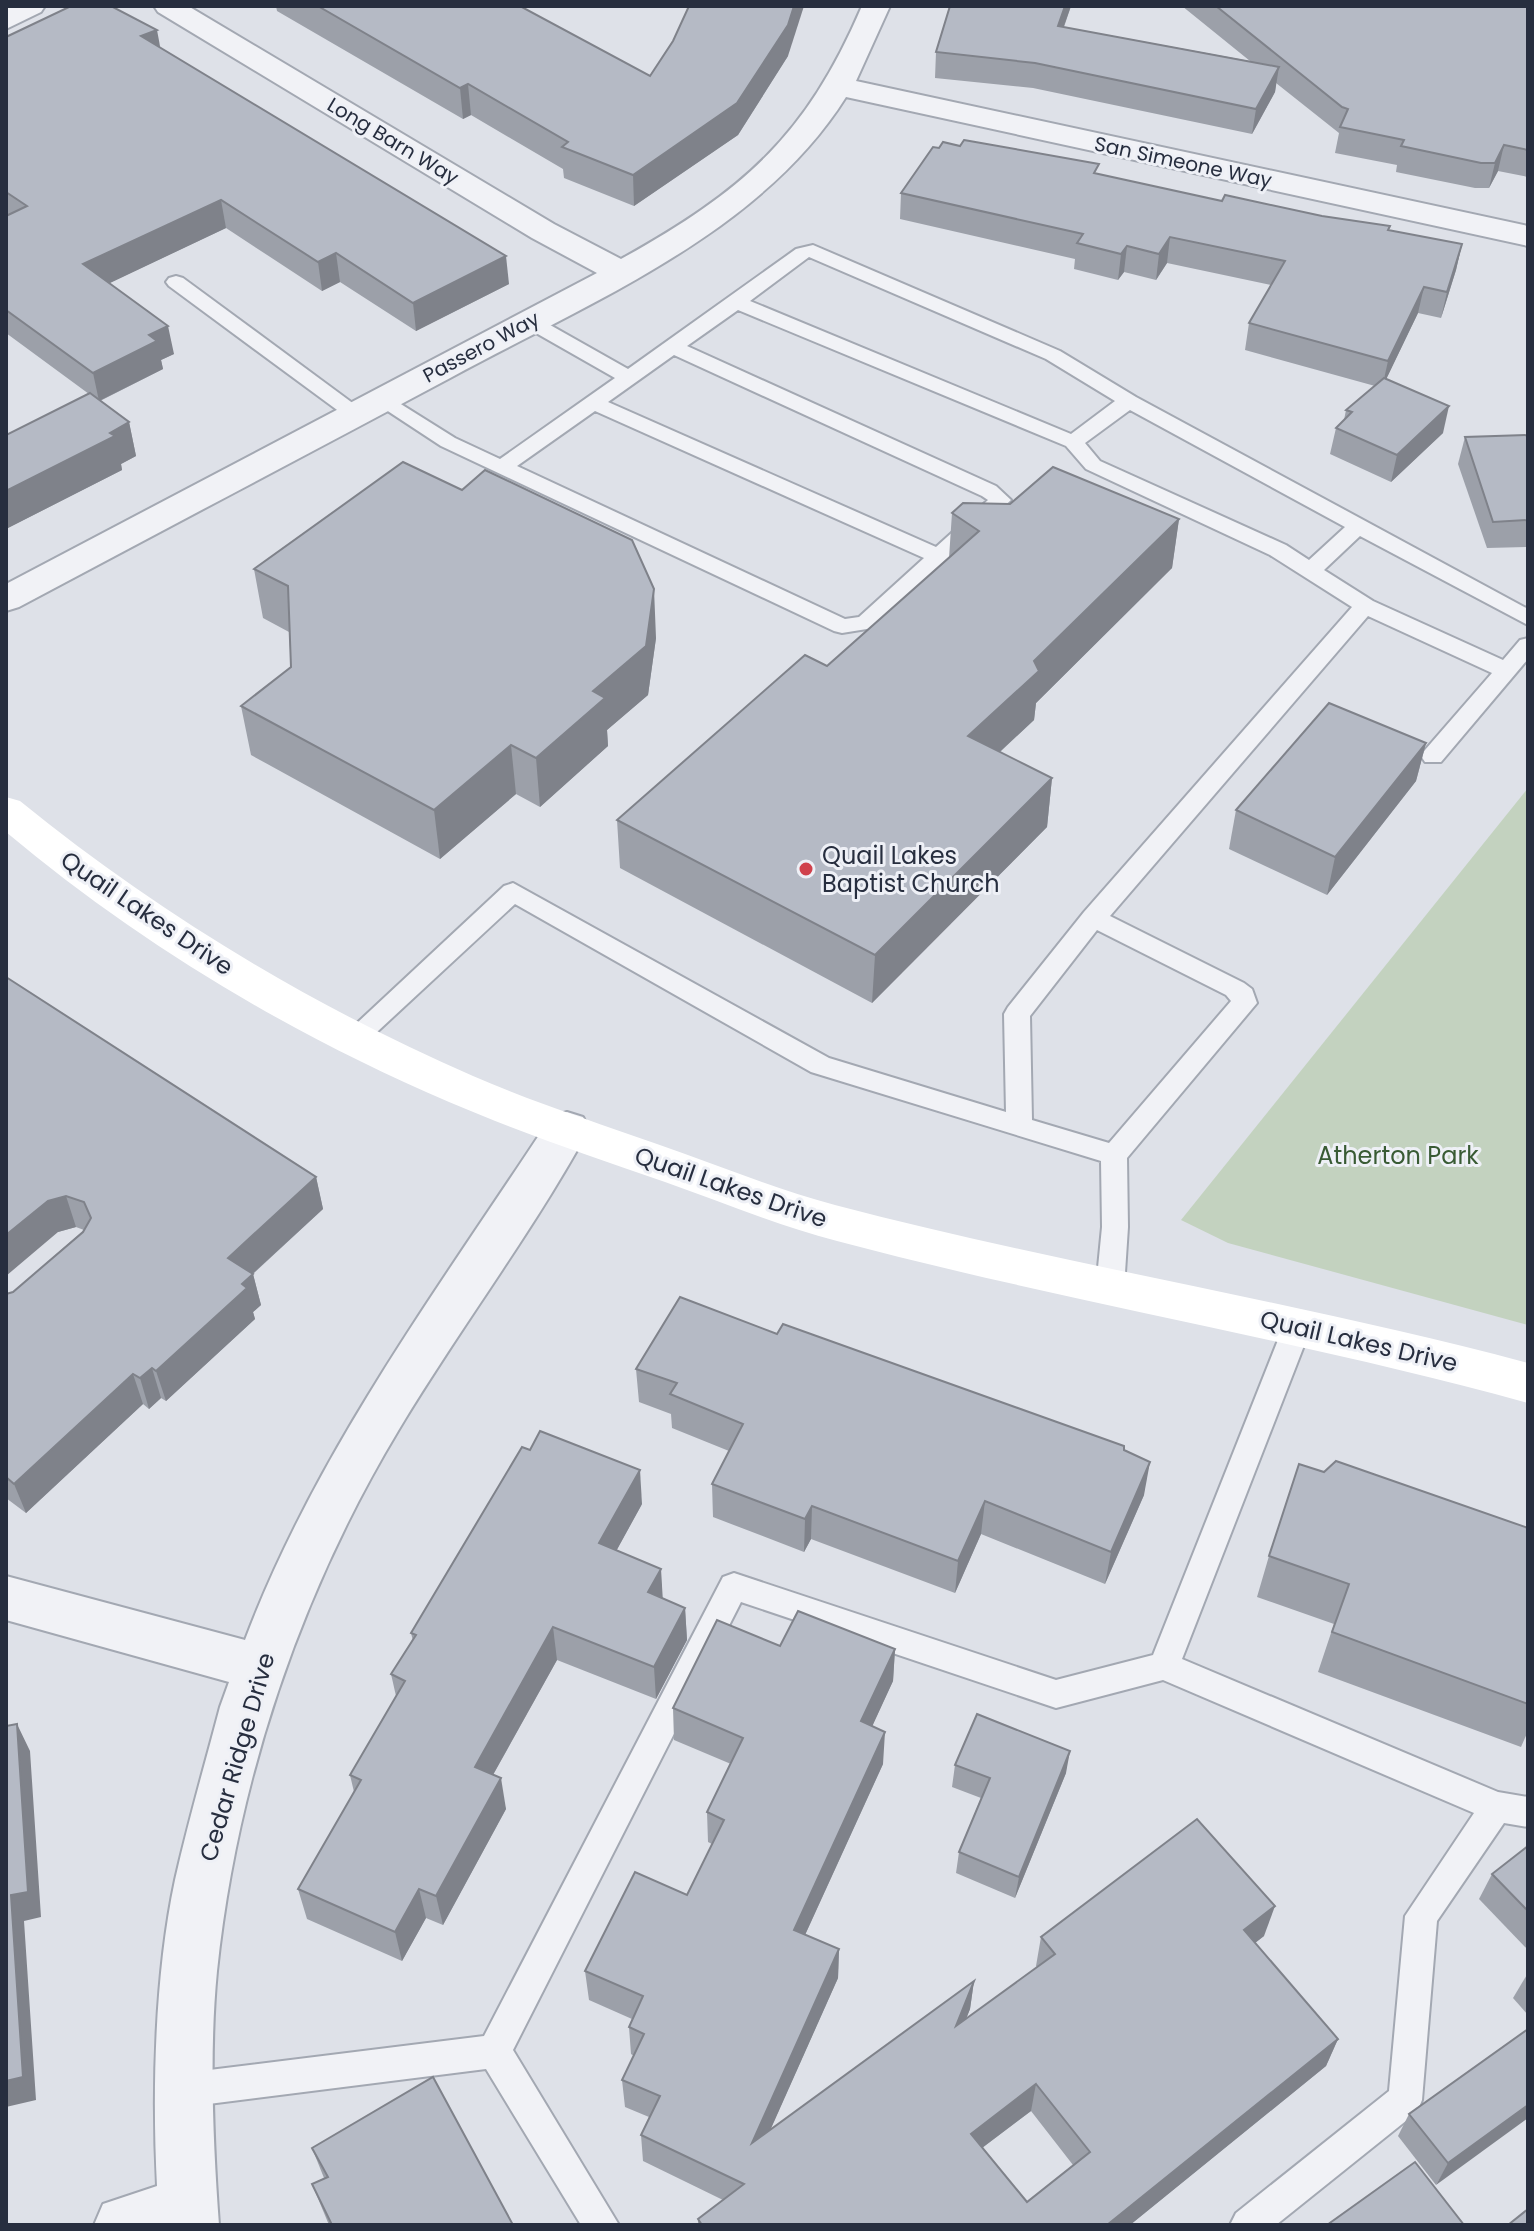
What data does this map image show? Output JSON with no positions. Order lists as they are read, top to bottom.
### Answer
{
  "streets": {
    "main road": ["Quail Lakes Drive"],
    "street": [
      "Long Barn Way",
      "San Simeone Way",
      "Passero Way",
      "Cedar Ridge Drive"
    ]
  },
  "crossings": [
    ["Long Barn Way", "Passero Way"],
    ["San Simeone Way", "Passero Way"],
    ["Quail Lakes Drive", "Cedar Ridge Drive"]
  ],
  "parks": ["Atherton Park"],
  "places": ["Quail Lakes Baptist Church"]
}
